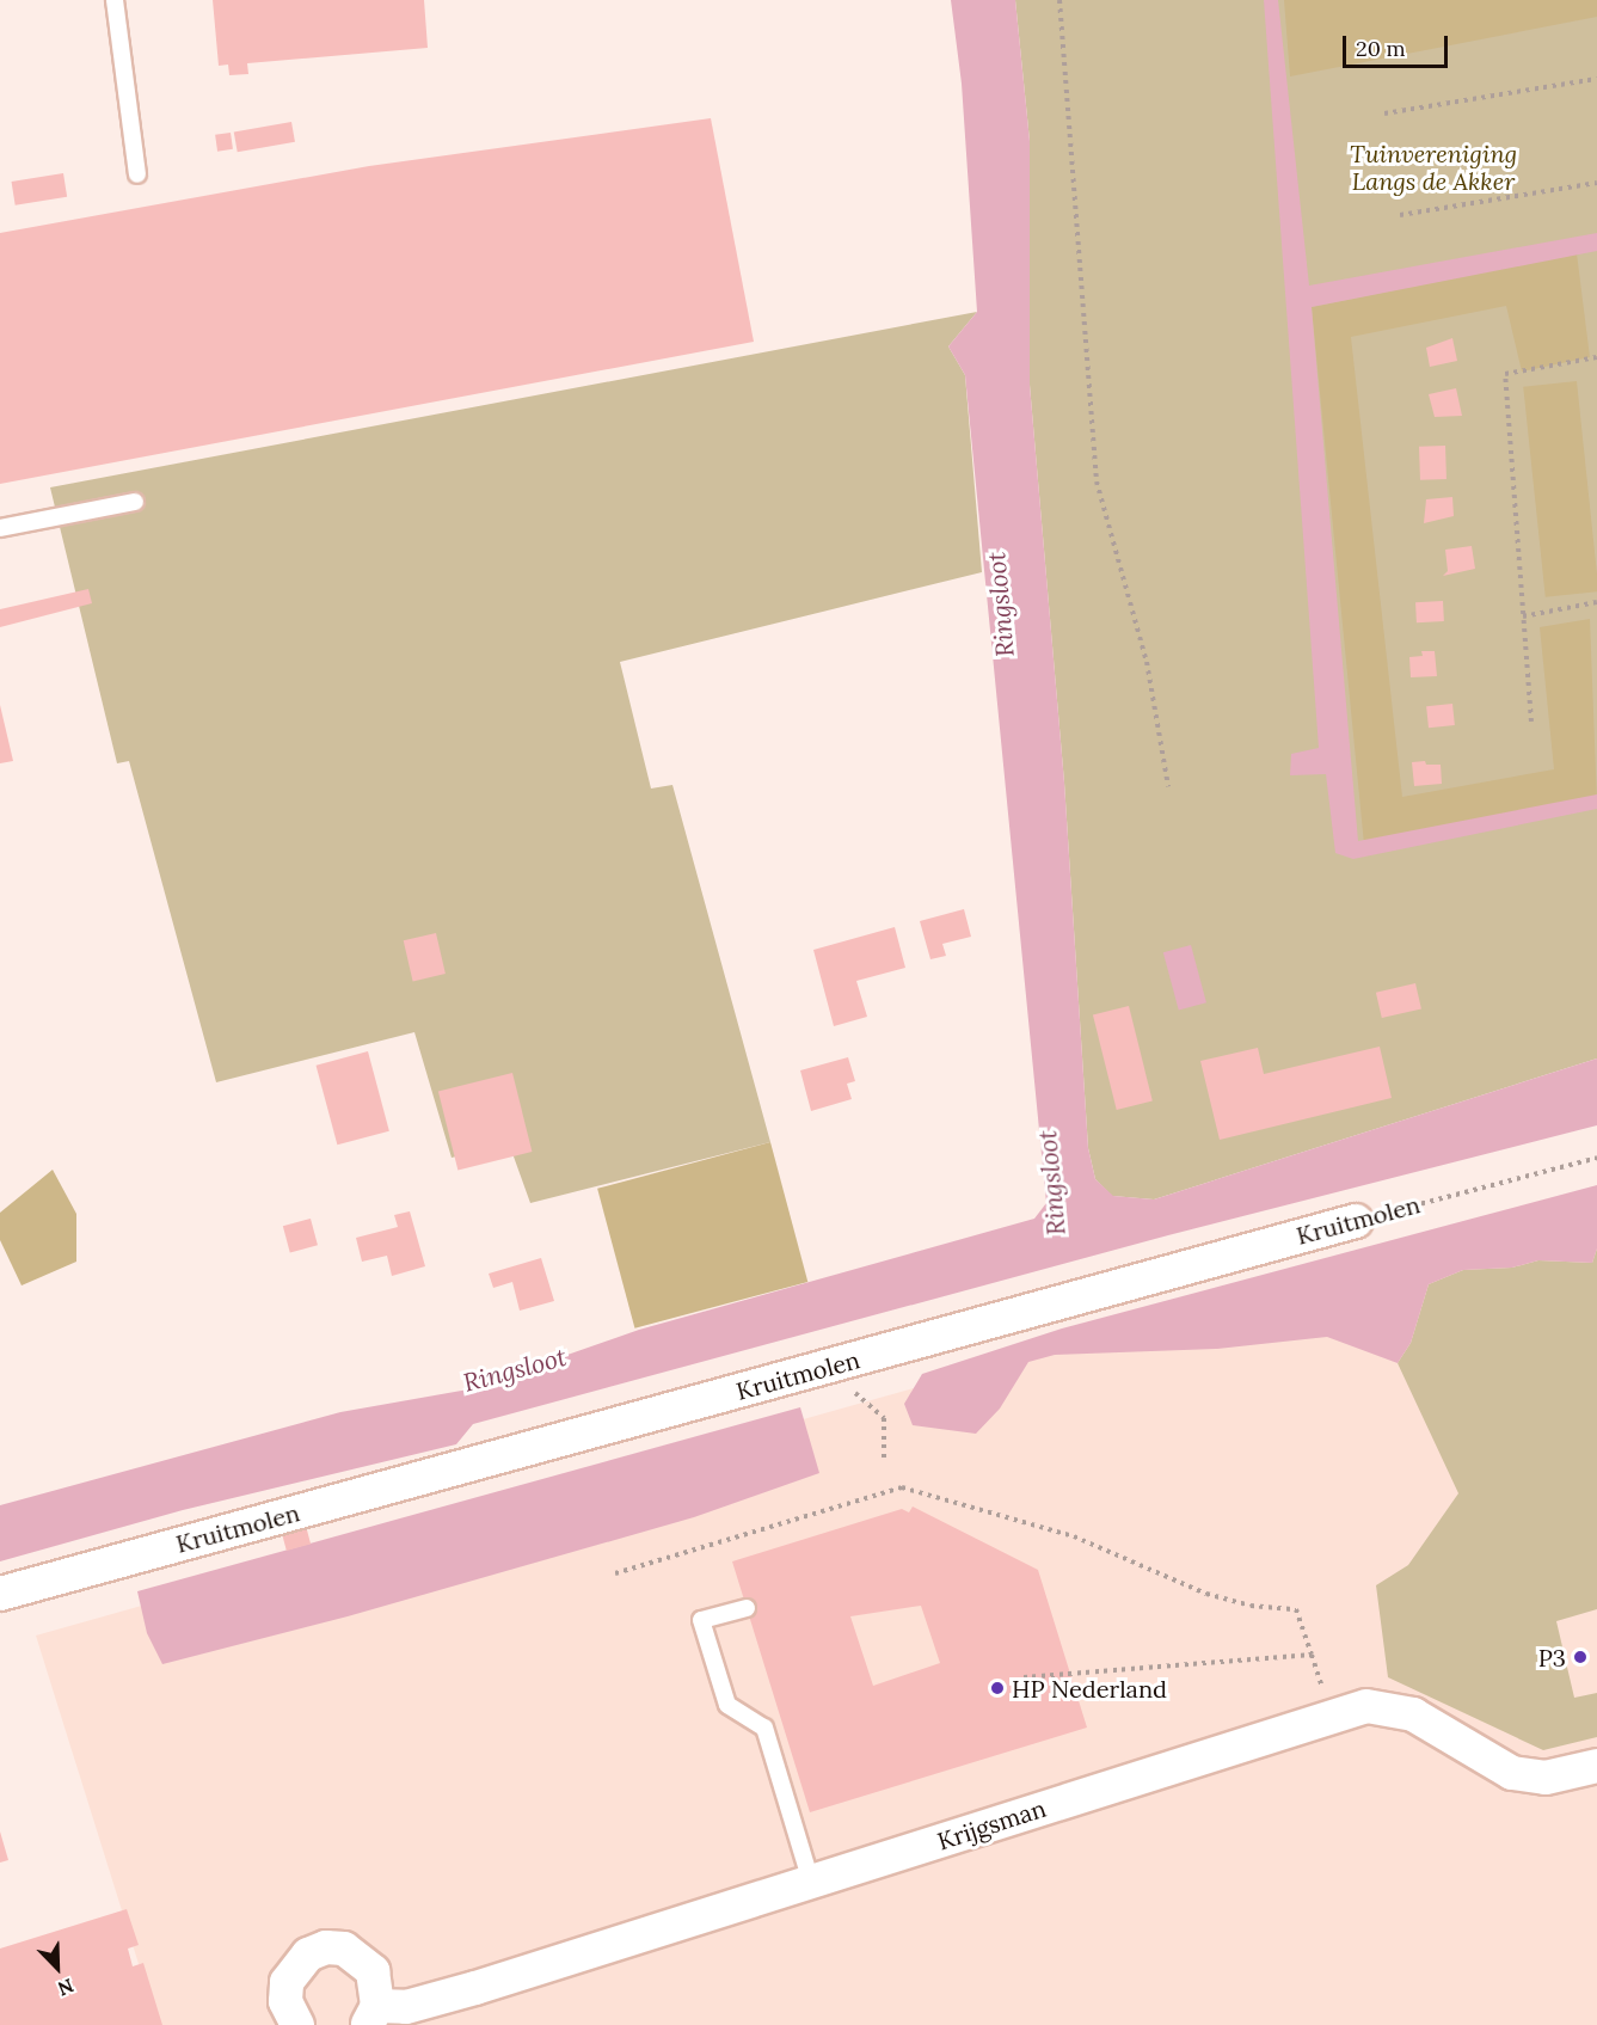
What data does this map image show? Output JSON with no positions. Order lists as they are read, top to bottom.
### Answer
{
  "streets": {
    "street": ["Kruitmolen", "Krijgsman"]
  },
  "water": ["Ringsloot"],
  "parks": ["Tuinvereniging Langs de Akker"],
  "places": ["P3", "HP Nederland"],
  "scale_bar": "20 m",
  "north": "bottom right"
}
